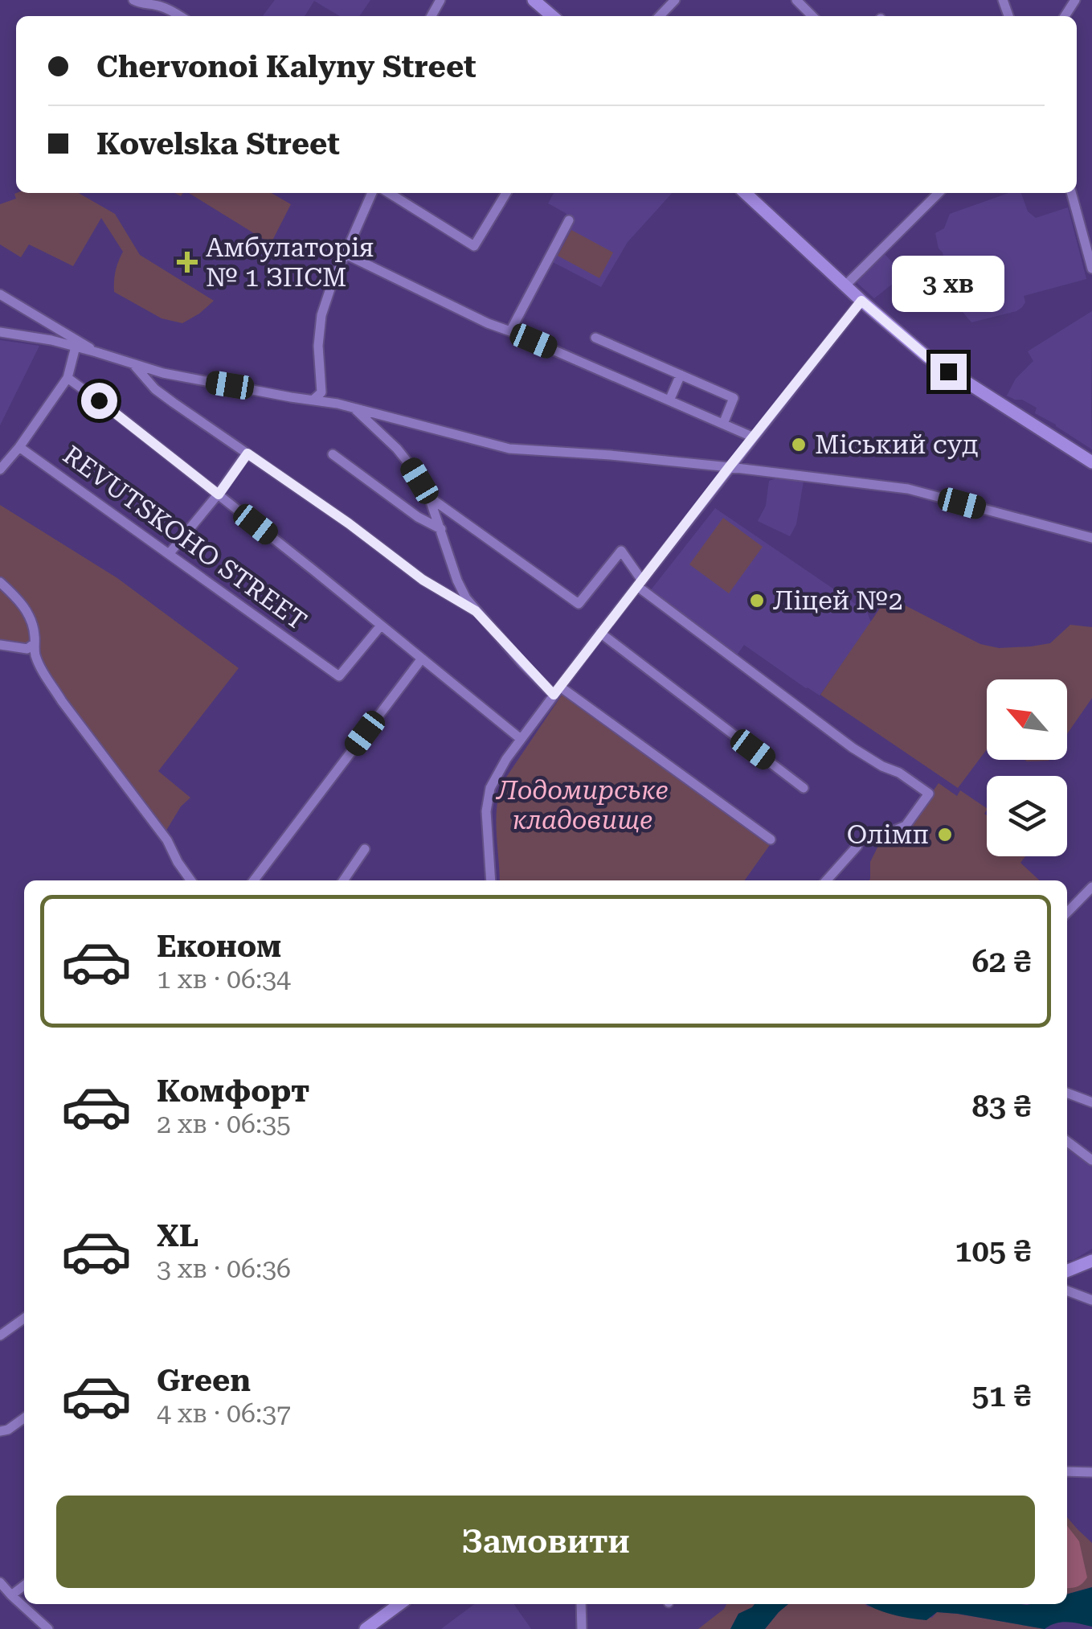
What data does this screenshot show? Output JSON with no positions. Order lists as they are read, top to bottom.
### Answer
{
  "streets": {
    "street": ["REVUTSKOHO STREET"]
  },
  "parks": ["Лодомирське кладовище"],
  "places": {
    "health": ["Амбулаторія № 1 ЗПСМ"],
    "other": ["Міський суд", "Ліцей №2", "Олімп"]
  },
  "north": "top left",
  "page": {
    "banner": ["Chervonoi Kalyny Street", "Kovelska Street"],
    "bubble": "3 хв",
    "list": [
      {
        "name": "Економ",
        "note": "1 хв · 06:34",
        "value": "62 ₴"
      },
      {
        "name": "Комфорт",
        "note": "2 хв · 06:35",
        "value": "83 ₴"
      },
      {
        "name": "XL",
        "note": "3 хв · 06:36",
        "value": "105 ₴"
      },
      {
        "name": "Green",
        "note": "4 хв · 06:37",
        "value": "51 ₴"
      }
    ],
    "buttons": "Замовити"
  }
}
